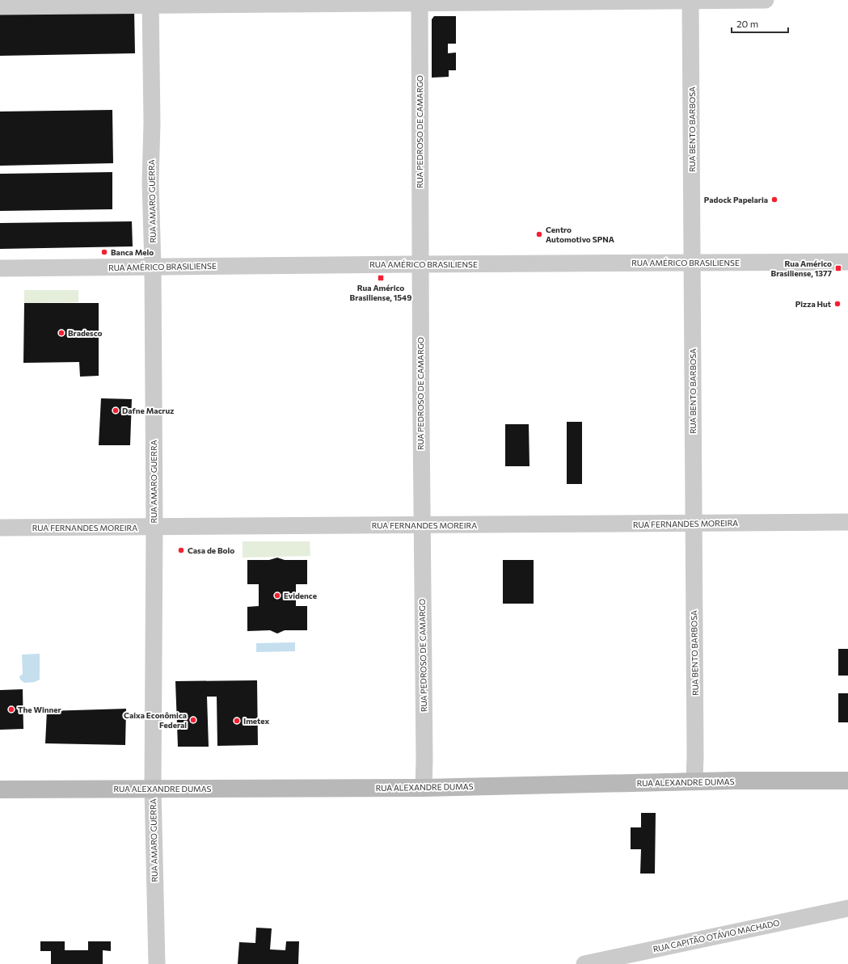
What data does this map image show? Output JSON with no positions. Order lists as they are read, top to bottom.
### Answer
{
  "streets": {
    "street": [
      "RUA BENTO BARBOSA",
      "RUA PEDROSO DE CAMARGO",
      "RUA AMARO GUERRA",
      "RUA AMÉRICO BRASILIENSE",
      "RUA FERNANDES MOREIRA",
      "RUA ALEXANDRE DUMAS",
      "RUA CAPITÃO OTÁVIO MACHADO"
    ]
  },
  "crossings": [
    ["RUA BENTO BARBOSA", "RUA AMÉRICO BRASILIENSE"],
    ["RUA BENTO BARBOSA", "RUA FERNANDES MOREIRA"],
    ["RUA BENTO BARBOSA", "RUA ALEXANDRE DUMAS"],
    ["RUA PEDROSO DE CAMARGO", "RUA AMÉRICO BRASILIENSE"],
    ["RUA PEDROSO DE CAMARGO", "RUA FERNANDES MOREIRA"],
    ["RUA PEDROSO DE CAMARGO", "RUA ALEXANDRE DUMAS"],
    ["RUA AMARO GUERRA", "RUA AMÉRICO BRASILIENSE"],
    ["RUA AMARO GUERRA", "RUA FERNANDES MOREIRA"],
    ["RUA AMARO GUERRA", "RUA ALEXANDRE DUMAS"]
  ],
  "places": {
    "other": [
      "Padock Papelaria",
      "Centro Automotivo SPNA",
      "Banca Melo",
      "Pizza Hut",
      "Bradesco",
      "Dafne Macruz",
      "Casa de Bolo",
      "Evidence",
      "The Winner",
      "Caixa Econômica Federal",
      "Imetex"
    ],
    "transit": ["Rua Américo Brasiliense, 1377", "Rua Américo Brasiliense, 1549"]
  },
  "scale_bar": "20 m"
}
